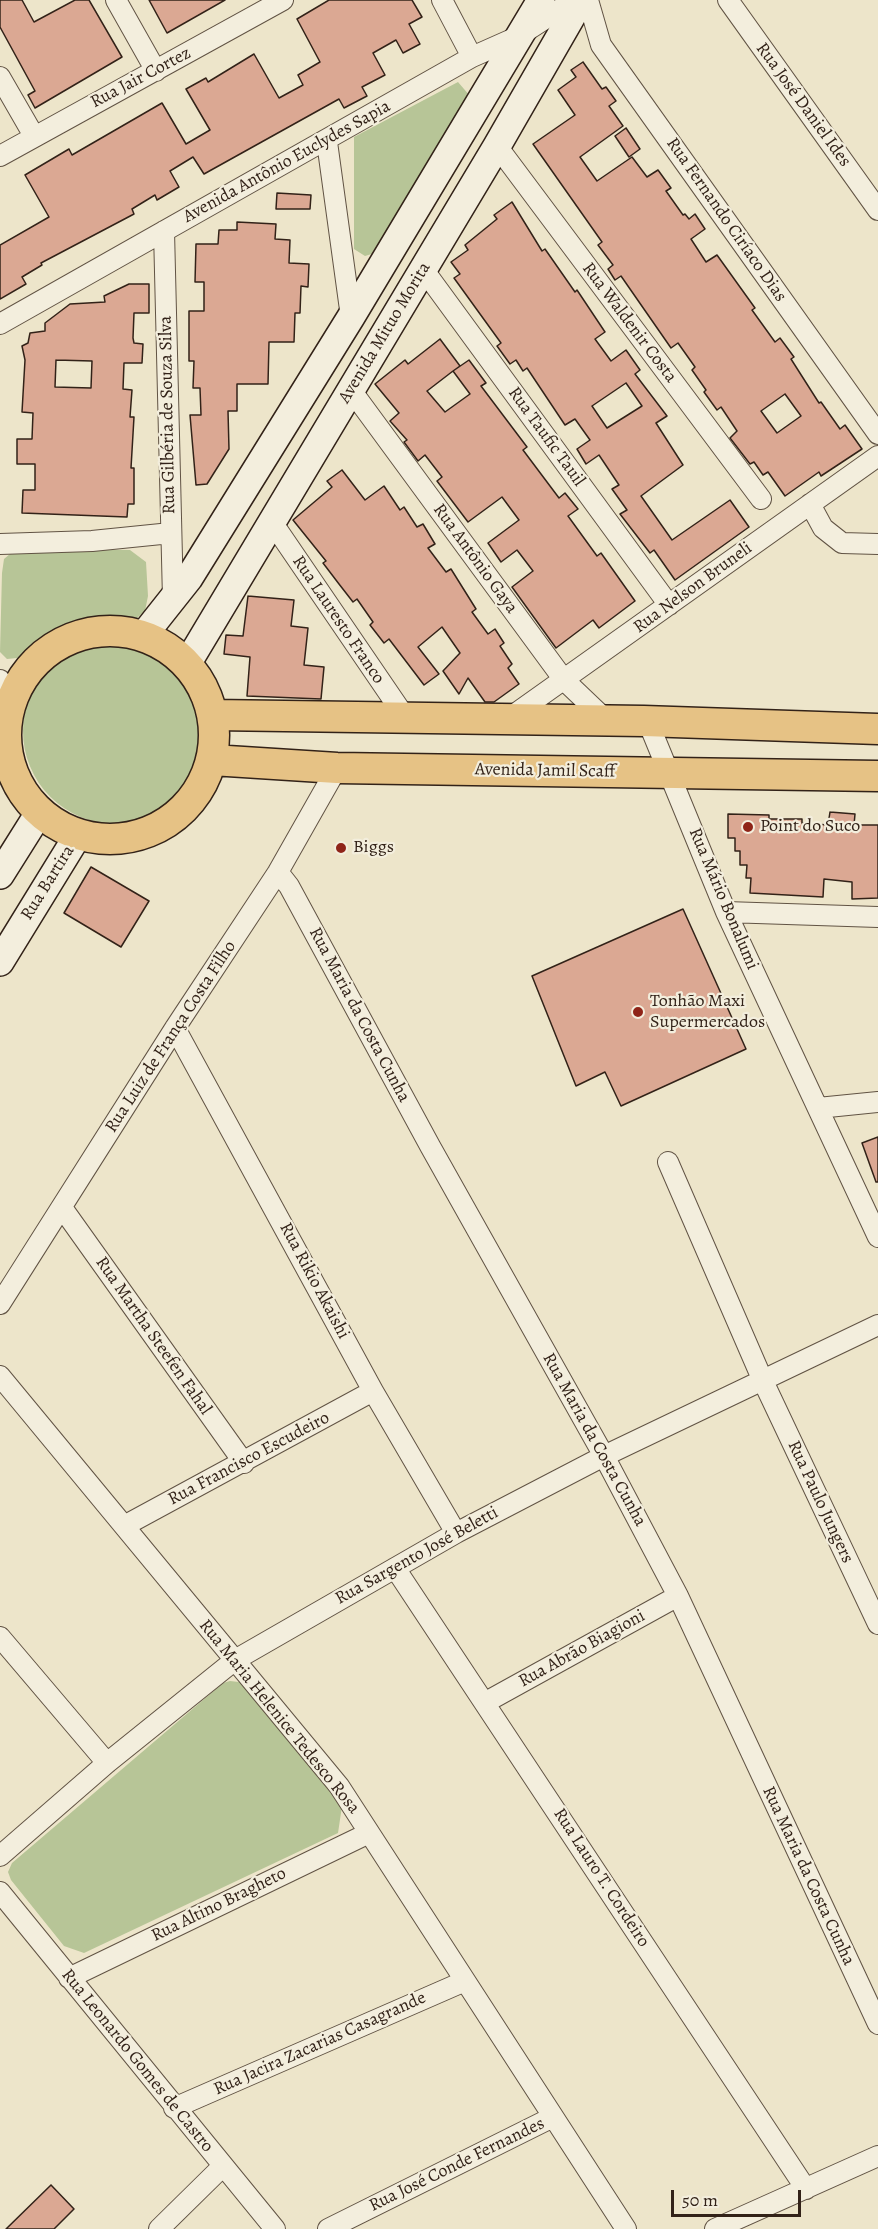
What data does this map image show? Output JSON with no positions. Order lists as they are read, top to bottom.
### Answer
{
  "streets": {
    "main road": ["Avenida Jamil Scaff"],
    "street": [
      "Rua Jair Cortez",
      "Rua José Daniel Ides",
      "Avenida Antônio Euclydes Sapia",
      "Rua Fernando Ciríaco Dias",
      "Rua Waldenir Costa",
      "Avenida Mituo Morita",
      "Rua Gilbéria de Souza Silva",
      "Rua Taufic Tauil",
      "Rua Antônio Gaya",
      "Rua Nelson Bruneli",
      "Rua Lauresto Franco",
      "Rua Bartira",
      "Rua Mário Bonalumi",
      "Rua Maria da Costa Cunha",
      "Rua Luiz de França Costa Filho",
      "Rua Rikio Akaishi",
      "Rua Martha Steefen Fahal",
      "Rua Francisco Escudeiro",
      "Rua Paulo Jungers",
      "Rua Sargento José Beletti",
      "Rua Abrão Biagioni",
      "Rua Maria Helenice Tedesco Rosa",
      "Rua Lauro T. Cordeiro",
      "Rua Altino Bragheto",
      "Rua Jacira Zacarias Casagrande",
      "Rua Leonardo Gomes de Castro",
      "Rua José Conde Fernandes"
    ]
  },
  "crossings": [
    ["Avenida Antônio Euclydes Sapia", "Avenida Mituo Morita"],
    ["Avenida Antônio Euclydes Sapia", "Rua Gilbéria de Souza Silva"],
    ["Rua Waldenir Costa", "Avenida Mituo Morita"],
    ["Avenida Mituo Morita", "Rua Gilbéria de Souza Silva"],
    ["Avenida Mituo Morita", "Rua Taufic Tauil"],
    ["Avenida Mituo Morita", "Rua Antônio Gaya"],
    ["Avenida Mituo Morita", "Rua Lauresto Franco"],
    ["Avenida Mituo Morita", "Avenida Jamil Scaff"],
    ["Avenida Mituo Morita", "Rua Bartira"],
    ["Rua Taufic Tauil", "Rua Nelson Bruneli"],
    ["Rua Antônio Gaya", "Rua Nelson Bruneli"],
    ["Avenida Jamil Scaff", "Rua Bartira"],
    ["Avenida Jamil Scaff", "Rua Mário Bonalumi"],
    ["Avenida Jamil Scaff", "Rua Luiz de França Costa Filho"],
    ["Rua Maria da Costa Cunha", "Rua Luiz de França Costa Filho"],
    ["Rua Maria da Costa Cunha", "Rua Sargento José Beletti"],
    ["Rua Maria da Costa Cunha", "Rua Abrão Biagioni"],
    ["Rua Luiz de França Costa Filho", "Rua Rikio Akaishi"],
    ["Rua Luiz de França Costa Filho", "Rua Martha Steefen Fahal"],
    ["Rua Rikio Akaishi", "Rua Francisco Escudeiro"],
    ["Rua Rikio Akaishi", "Rua Sargento José Beletti"],
    ["Rua Martha Steefen Fahal", "Rua Francisco Escudeiro"],
    ["Rua Francisco Escudeiro", "Rua Maria Helenice Tedesco Rosa"],
    ["Rua Paulo Jungers", "Rua Sargento José Beletti"],
    ["Rua Sargento José Beletti", "Rua Maria Helenice Tedesco Rosa"],
    ["Rua Sargento José Beletti", "Rua Lauro T. Cordeiro"],
    ["Rua Abrão Biagioni", "Rua Lauro T. Cordeiro"],
    ["Rua Maria Helenice Tedesco Rosa", "Rua Altino Bragheto"],
    ["Rua Maria Helenice Tedesco Rosa", "Rua Jacira Zacarias Casagrande"],
    ["Rua Maria Helenice Tedesco Rosa", "Rua José Conde Fernandes"],
    ["Rua Altino Bragheto", "Rua Leonardo Gomes de Castro"],
    ["Rua Jacira Zacarias Casagrande", "Rua Leonardo Gomes de Castro"]
  ],
  "places": ["Point do Suco", "Biggs", "Tonhão Maxi Supermercados"],
  "scale_bar": "50 m"
}
